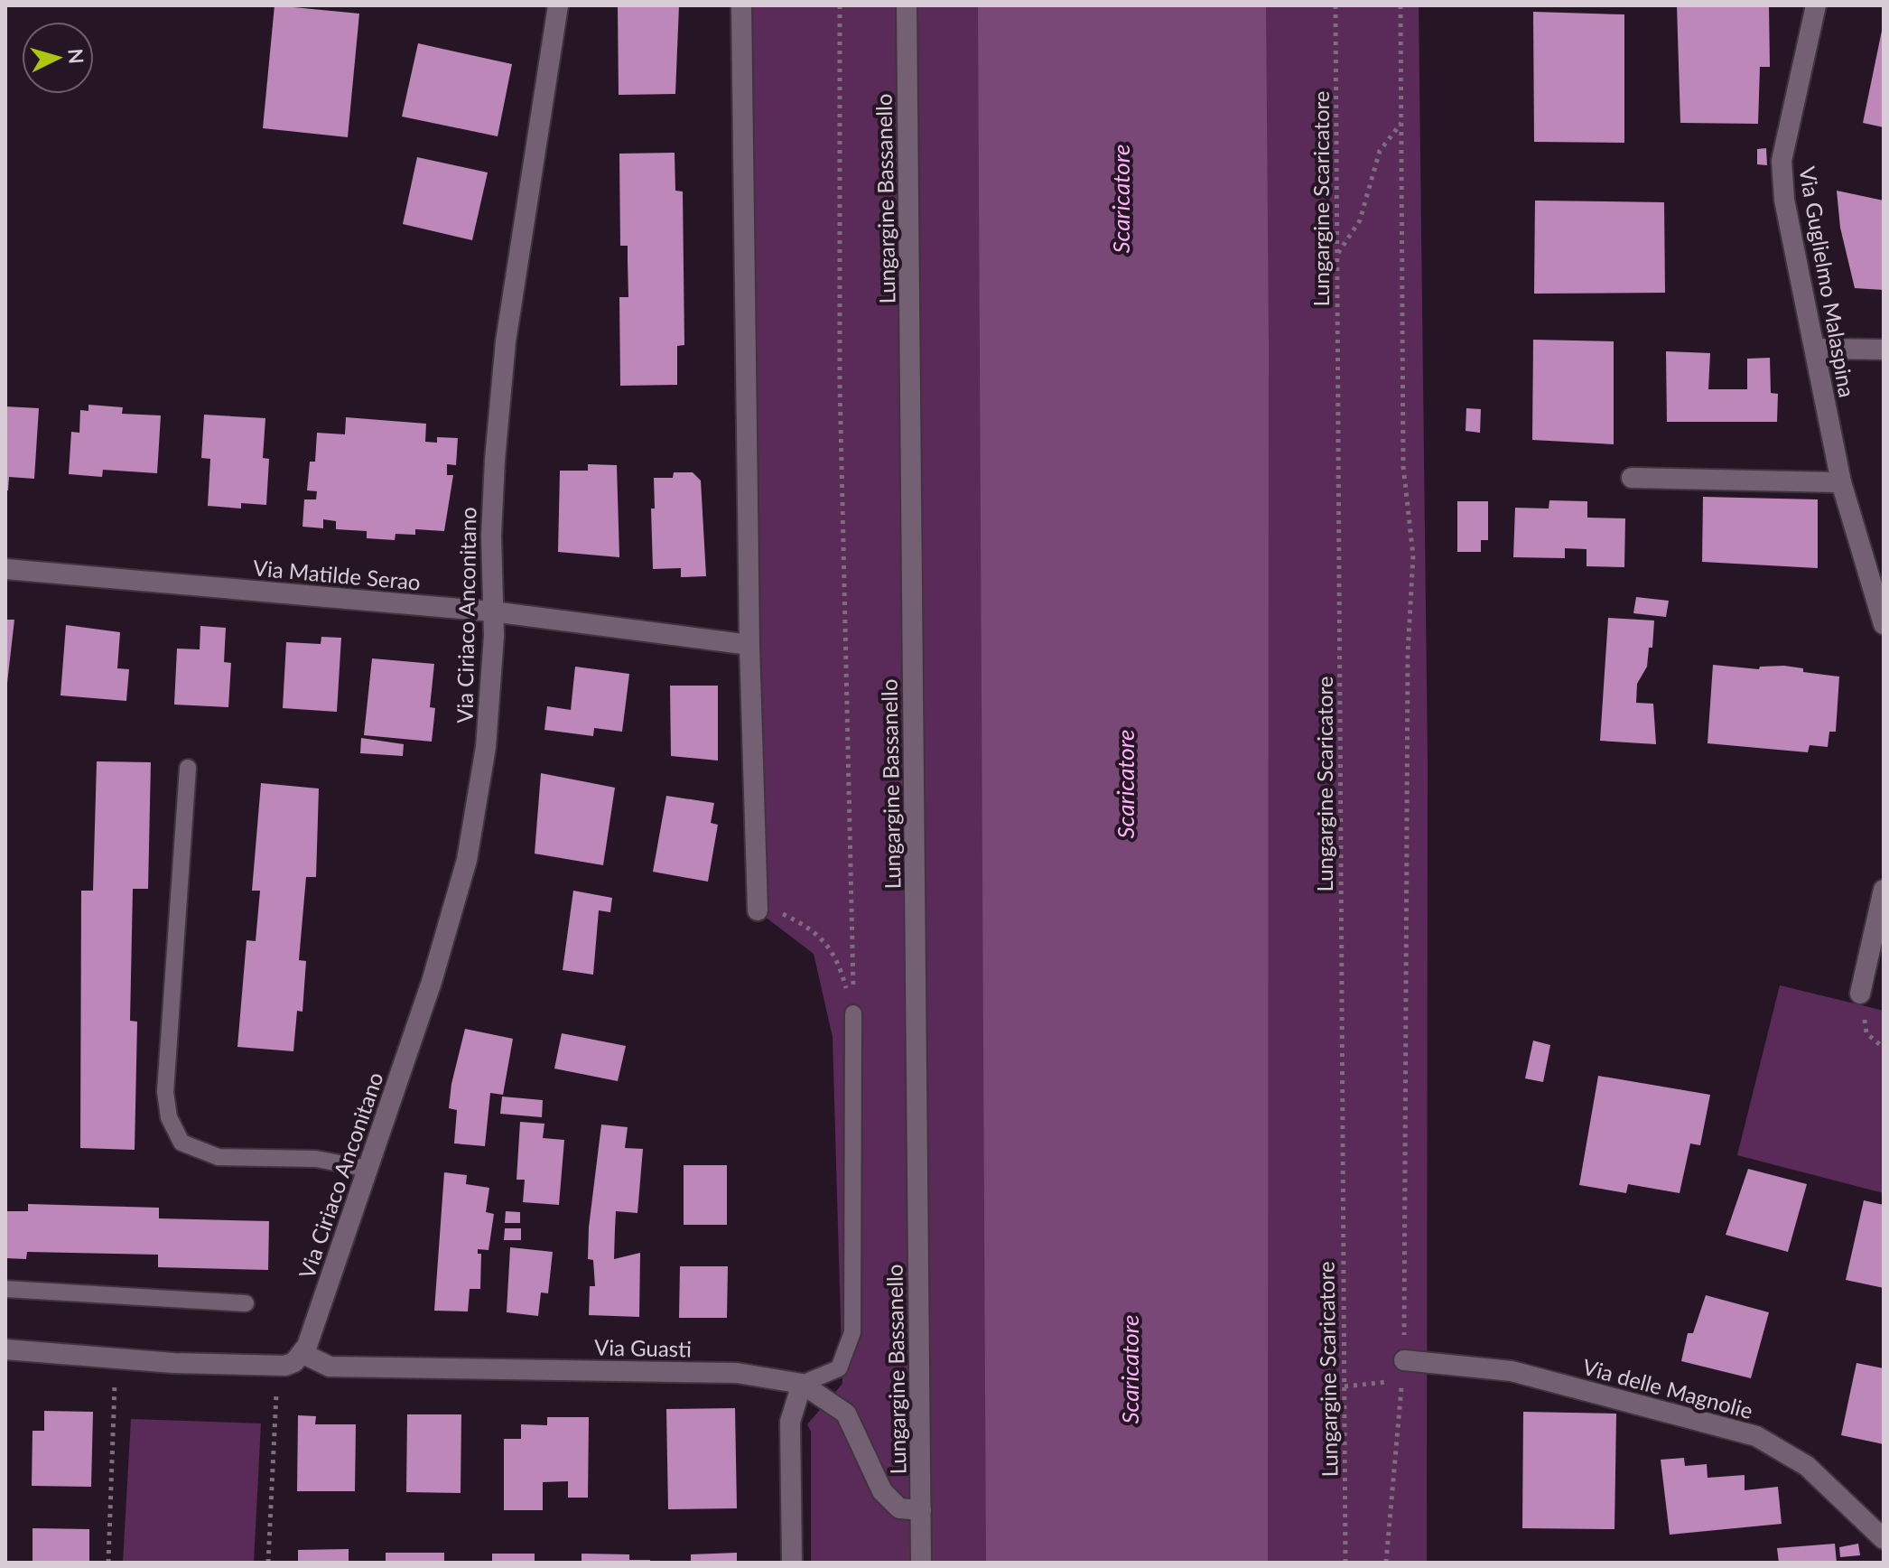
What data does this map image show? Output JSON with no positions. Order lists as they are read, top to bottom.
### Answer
{
  "streets": {
    "street": [
      "Lungargine Bassanello",
      "Via Guglielmo Malaspina",
      "Via Matilde Serao",
      "Via Ciriaco Anconitano",
      "Via Guasti",
      "Via delle Magnolie"
    ],
    "path": ["Lungargine Scaricatore"]
  },
  "crossings": [
    ["Lungargine Bassanello", "Via Guasti"],
    ["Via Matilde Serao", "Via Ciriaco Anconitano"],
    ["Via Ciriaco Anconitano", "Via Guasti"]
  ],
  "water": ["Scaricatore"],
  "north": "right"
}
